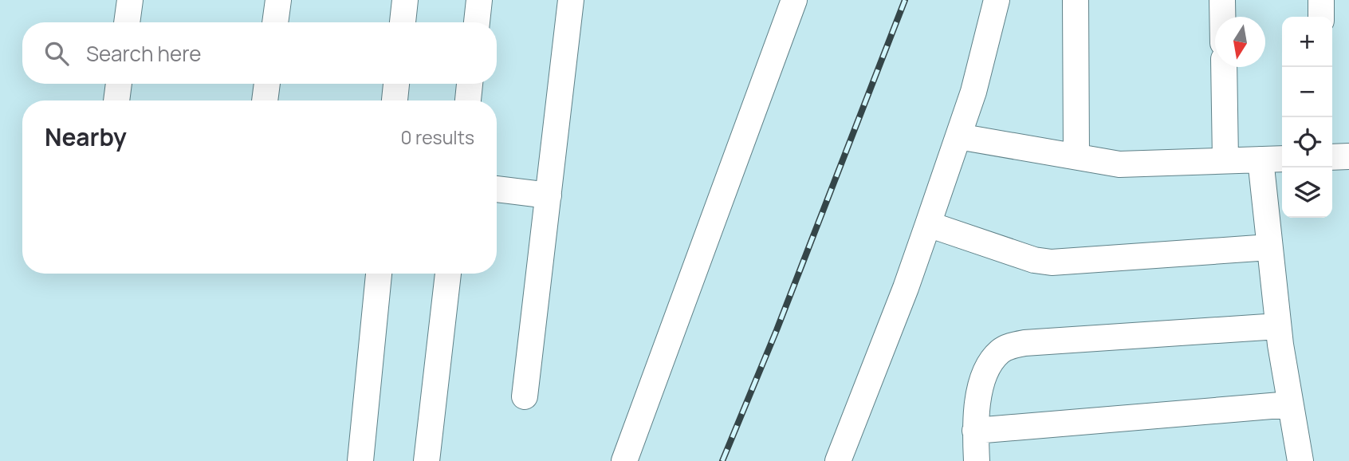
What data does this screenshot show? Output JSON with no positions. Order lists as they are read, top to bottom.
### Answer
{
  "north": "bottom",
  "page": {
    "map_buttons": ["+", "−"],
    "search": "Search here",
    "heading": ["Nearby", "0 results"]
  }
}
